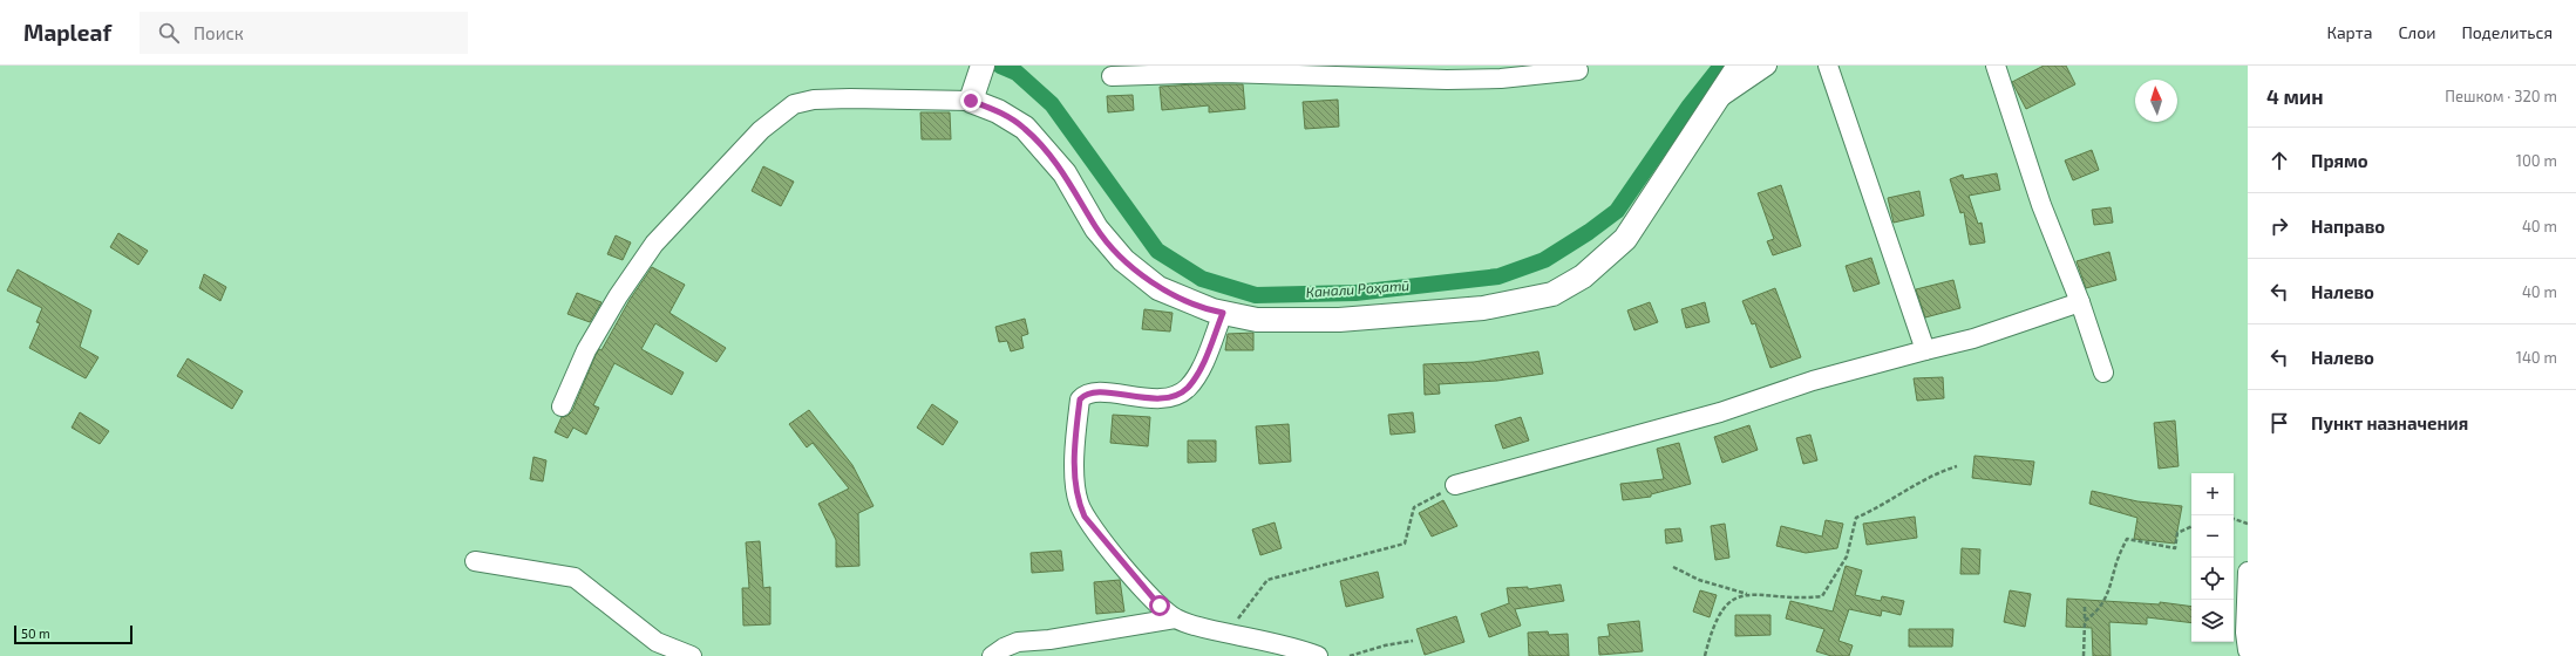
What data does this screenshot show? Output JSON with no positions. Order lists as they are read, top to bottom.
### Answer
{
  "water": ["Канали Роҳатӣ"],
  "scale_bar": "50 m",
  "north": "top",
  "page": {
    "header": "Mapleaf",
    "search": "Поиск",
    "nav": ["Карта", "Слои", "Поделиться"],
    "heading": ["4 мин", "Пешком · 320 m"],
    "list": [
      ["Прямо", "100 m"],
      ["Направо", "40 m"],
      ["Налево", "40 m"],
      ["Налево", "140 m"],
      "Пункт назначения"
    ],
    "map_buttons": ["+", "−"],
    "scale": "50 m"
  }
}
